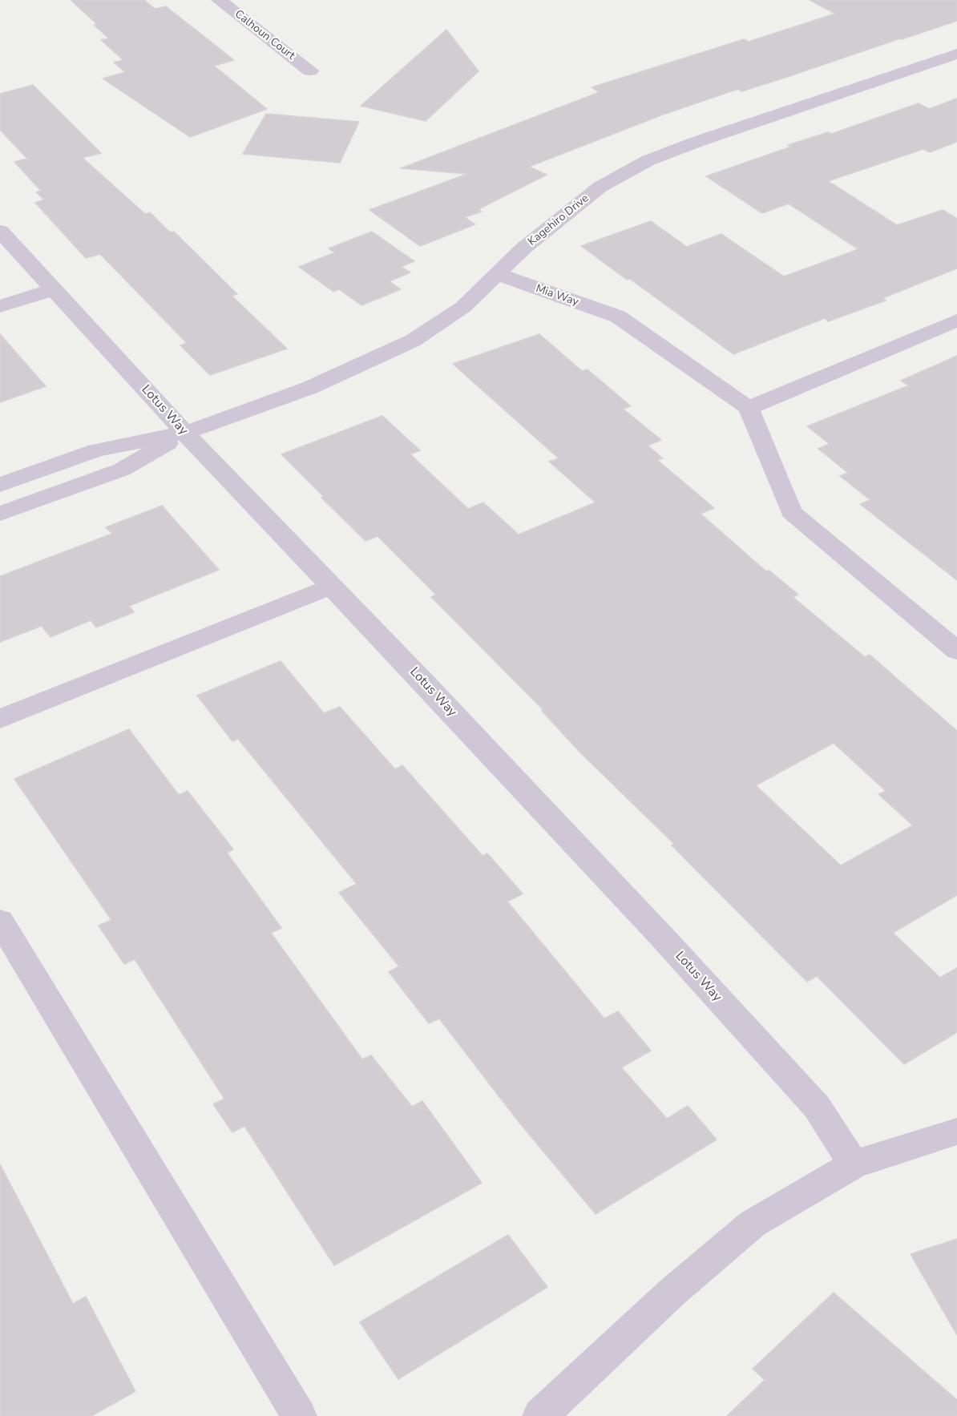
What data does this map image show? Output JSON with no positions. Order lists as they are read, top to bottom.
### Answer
{
  "streets": {
    "street": [
      "Calhoun Court",
      "Kagehiro Drive",
      "Mia Way",
      "Lotus Way"
    ]
  },
  "crossings": [
    ["Kagehiro Drive", "Mia Way"],
    ["Kagehiro Drive", "Lotus Way"]
  ]
}
